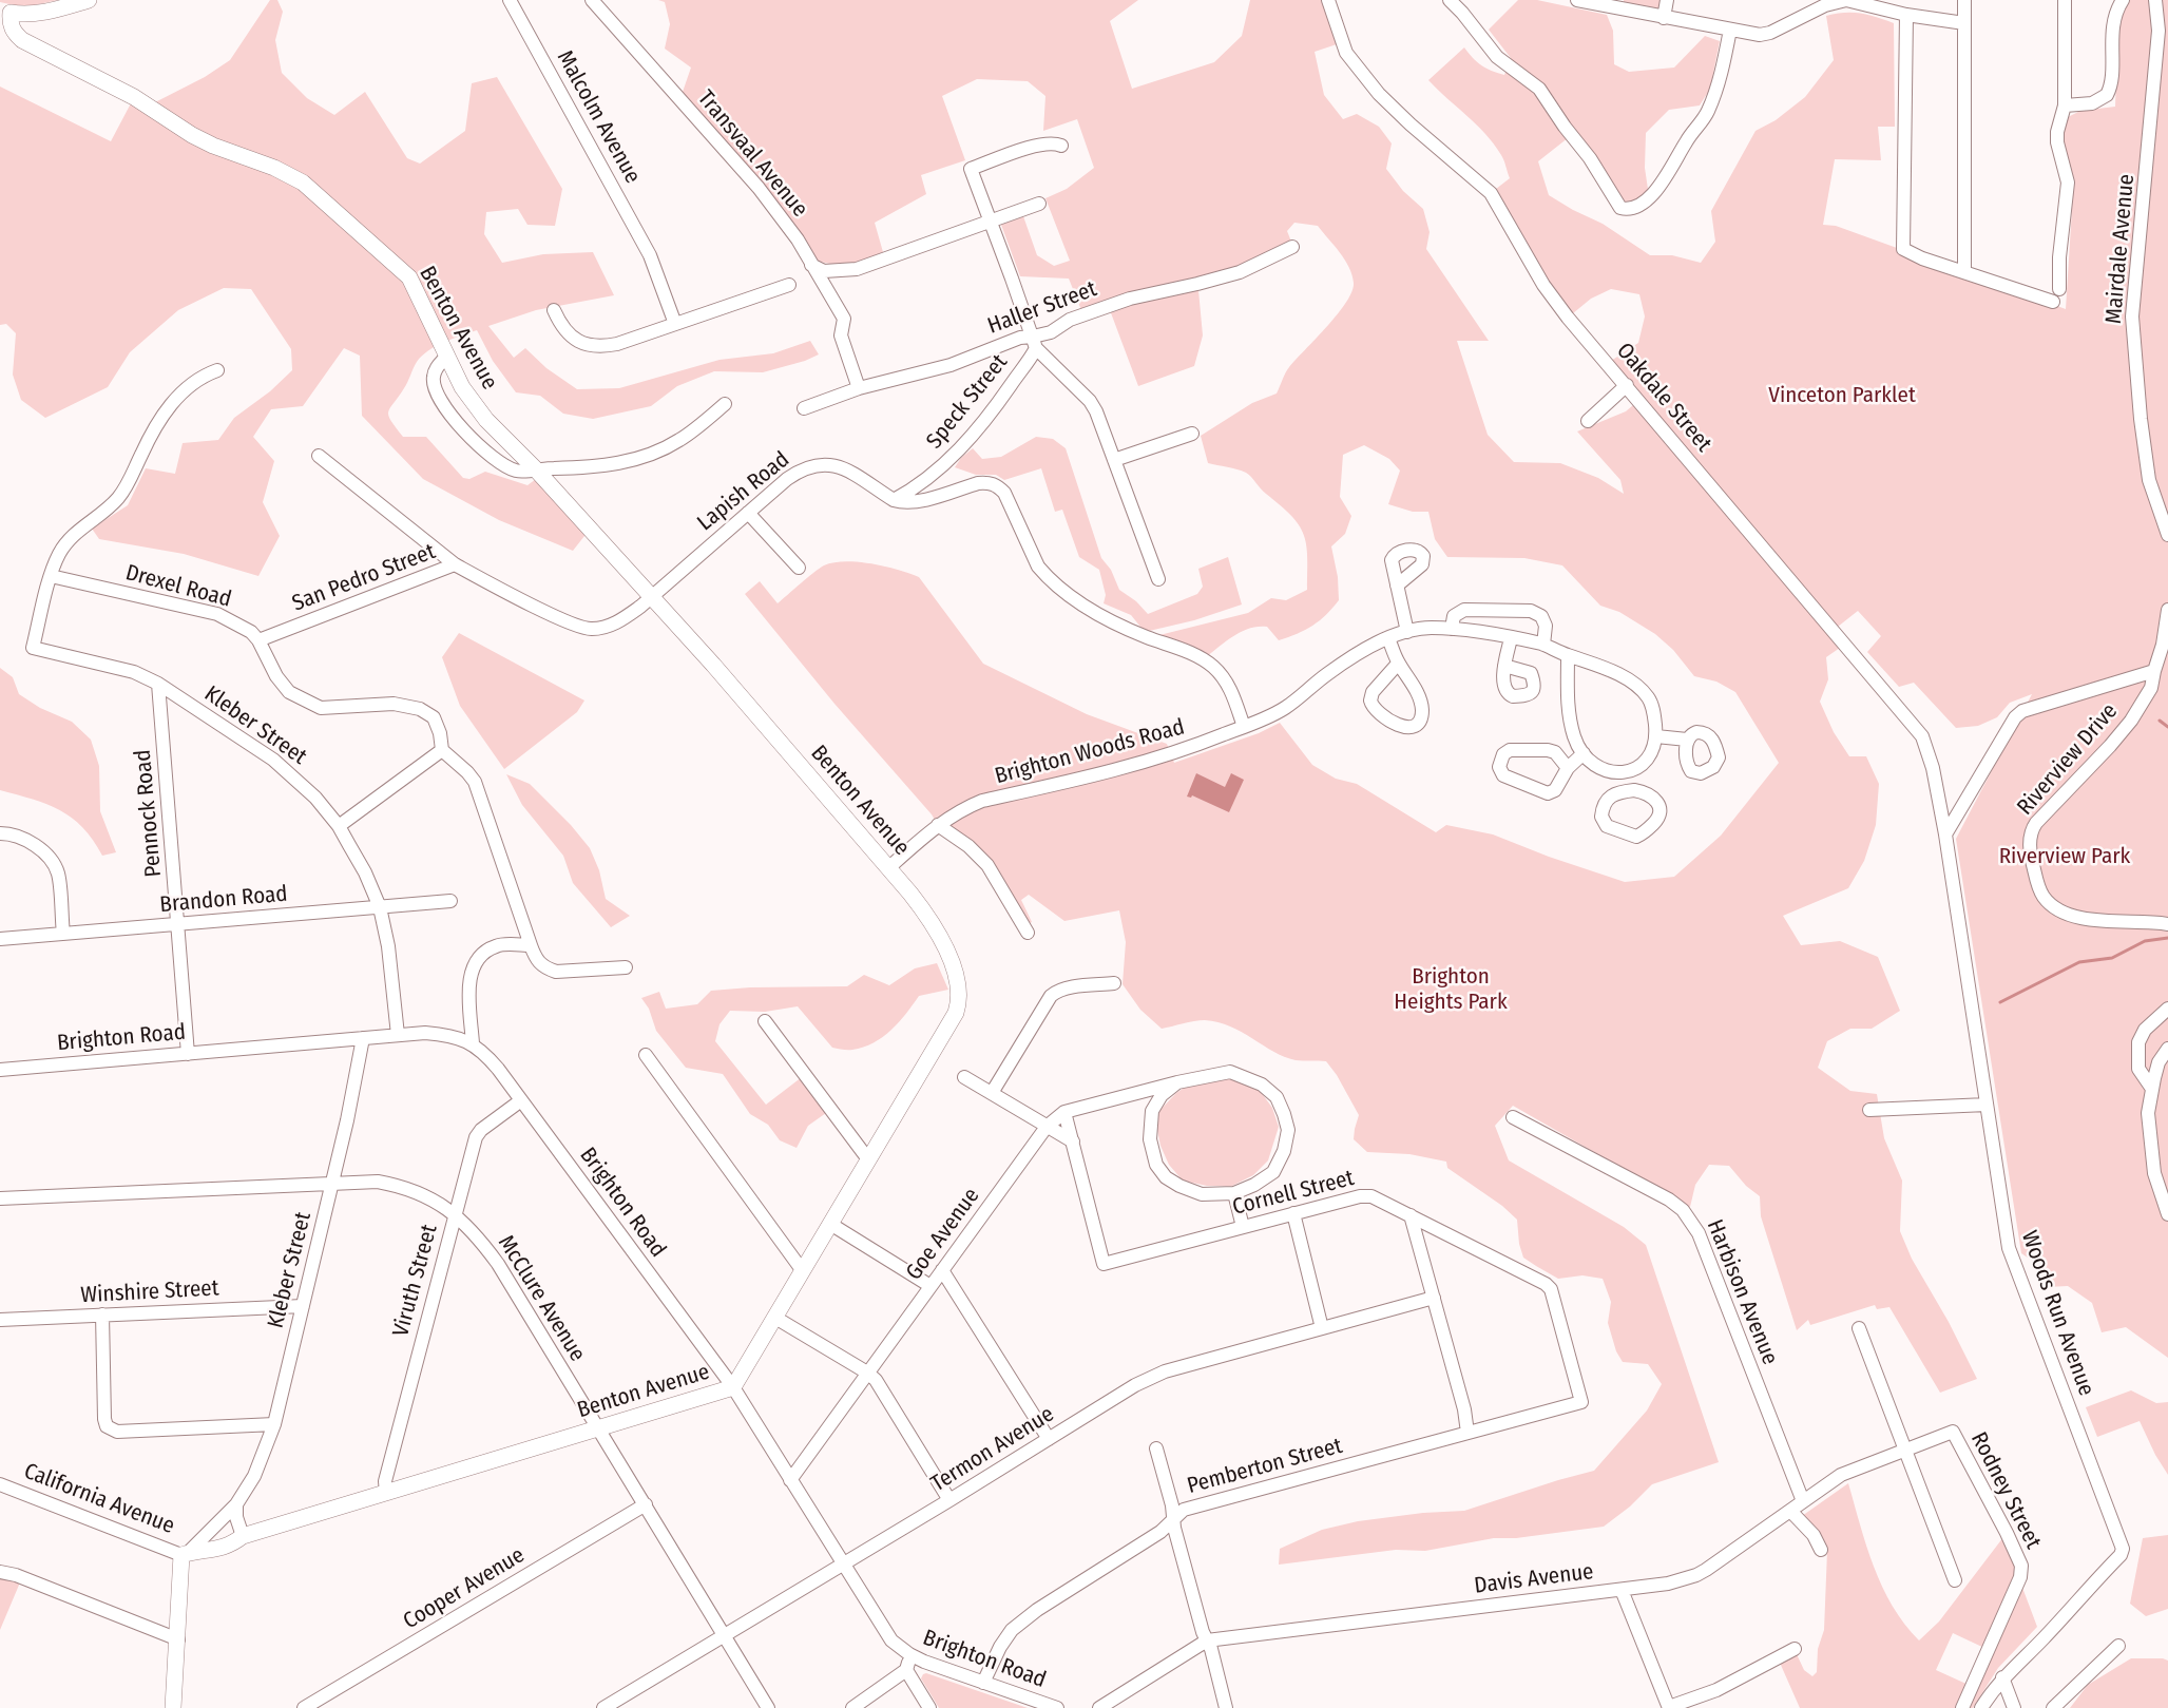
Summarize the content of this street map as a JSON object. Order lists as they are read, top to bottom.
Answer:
{
  "streets": {
    "main road": ["Benton Avenue", "California Avenue"],
    "street": [
      "Malcolm Avenue",
      "Transvaal Avenue",
      "Mairdale Avenue",
      "Haller Street",
      "Oakdale Street",
      "Speck Street",
      "Lapish Road",
      "San Pedro Street",
      "Drexel Road",
      "Kleber Street",
      "Brighton Woods Road",
      "Riverview Drive",
      "Pennock Road",
      "Brandon Road",
      "Brighton Road",
      "Cornell Street",
      "Goe Avenue",
      "Viruth Street",
      "Winshire Street",
      "Harbison Avenue",
      "McClure Avenue",
      "Woods Run Avenue",
      "Termon Avenue",
      "Pemberton Street",
      "Rodney Street",
      "Davis Avenue",
      "Cooper Avenue"
    ]
  },
  "crossings": [
    ["Transvaal Avenue", "Haller Street"],
    ["Haller Street", "Speck Street"],
    ["Benton Avenue", "Lapish Road"],
    ["Benton Avenue", "San Pedro Street"],
    ["Benton Avenue", "Kleber Street"],
    ["Benton Avenue", "Brighton Woods Road"],
    ["Benton Avenue", "Brighton Road"],
    ["Benton Avenue", "Viruth Street"],
    ["Benton Avenue", "McClure Avenue"],
    ["Benton Avenue", "California Avenue"],
    ["Oakdale Street", "Woods Run Avenue"],
    ["Speck Street", "Lapish Road"],
    ["Lapish Road", "San Pedro Street"],
    ["San Pedro Street", "Drexel Road"],
    ["Drexel Road", "Kleber Street"],
    ["Kleber Street", "Pennock Road"],
    ["Kleber Street", "Brandon Road"],
    ["Kleber Street", "Brighton Road"],
    ["Kleber Street", "Winshire Street"],
    ["Kleber Street", "McClure Avenue"],
    ["Kleber Street", "California Avenue"],
    ["Pennock Road", "Brandon Road"],
    ["Pennock Road", "Brighton Road"],
    ["Brighton Road", "Goe Avenue"],
    ["Brighton Road", "Viruth Street"],
    ["Brighton Road", "Termon Avenue"],
    ["Brighton Road", "Pemberton Street"],
    ["Cornell Street", "Pemberton Street"],
    ["Viruth Street", "McClure Avenue"],
    ["Harbison Avenue", "Davis Avenue"],
    ["McClure Avenue", "Termon Avenue"],
    ["McClure Avenue", "Cooper Avenue"],
    ["Rodney Street", "Davis Avenue"]
  ],
  "parks": ["Vinceton Parklet", "Riverview Park", "Brighton Heights Park"]
}
